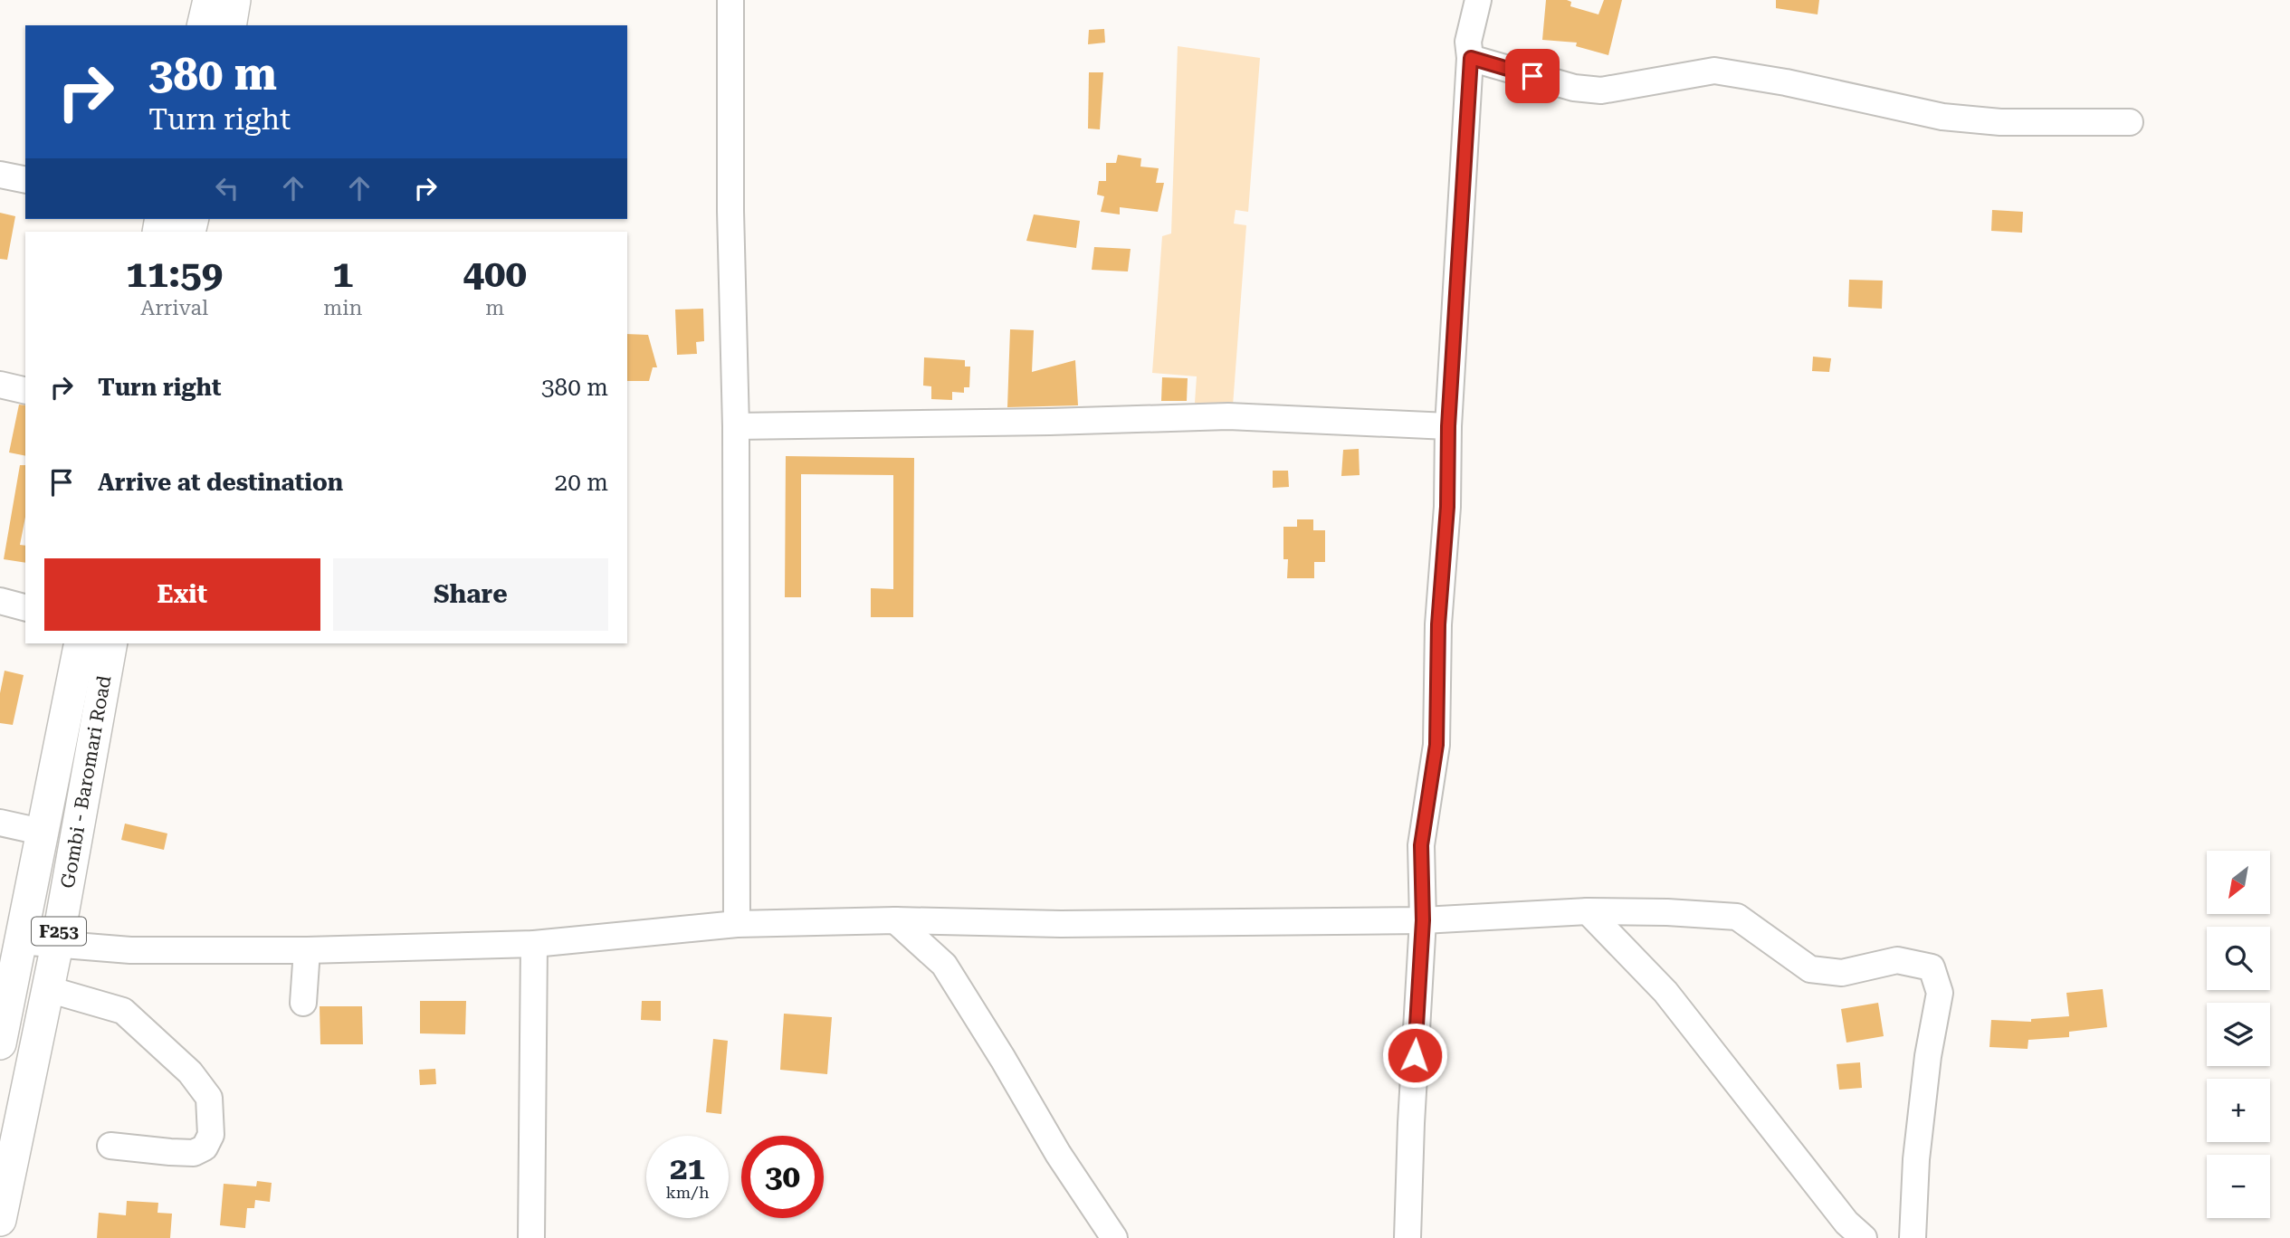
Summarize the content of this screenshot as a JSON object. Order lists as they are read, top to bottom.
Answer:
{
  "streets": {
    "main road": ["Gombi - Baromari Road", "F253"]
  },
  "north": "bottom left",
  "page": {
    "turn": ["380 m", "Turn right"],
    "eta": [
      "11:59",
      "Arrival",
      "1",
      "min",
      "400",
      "m"
    ],
    "list": [
      {
        "name": "Turn right",
        "value": "380 m"
      },
      {
        "name": "Arrive at destination",
        "value": "20 m"
      }
    ],
    "buttons": ["Exit", "Share"],
    "map_buttons": ["+", "−"],
    "speed": "21 km/h",
    "limit": "30"
  }
}
